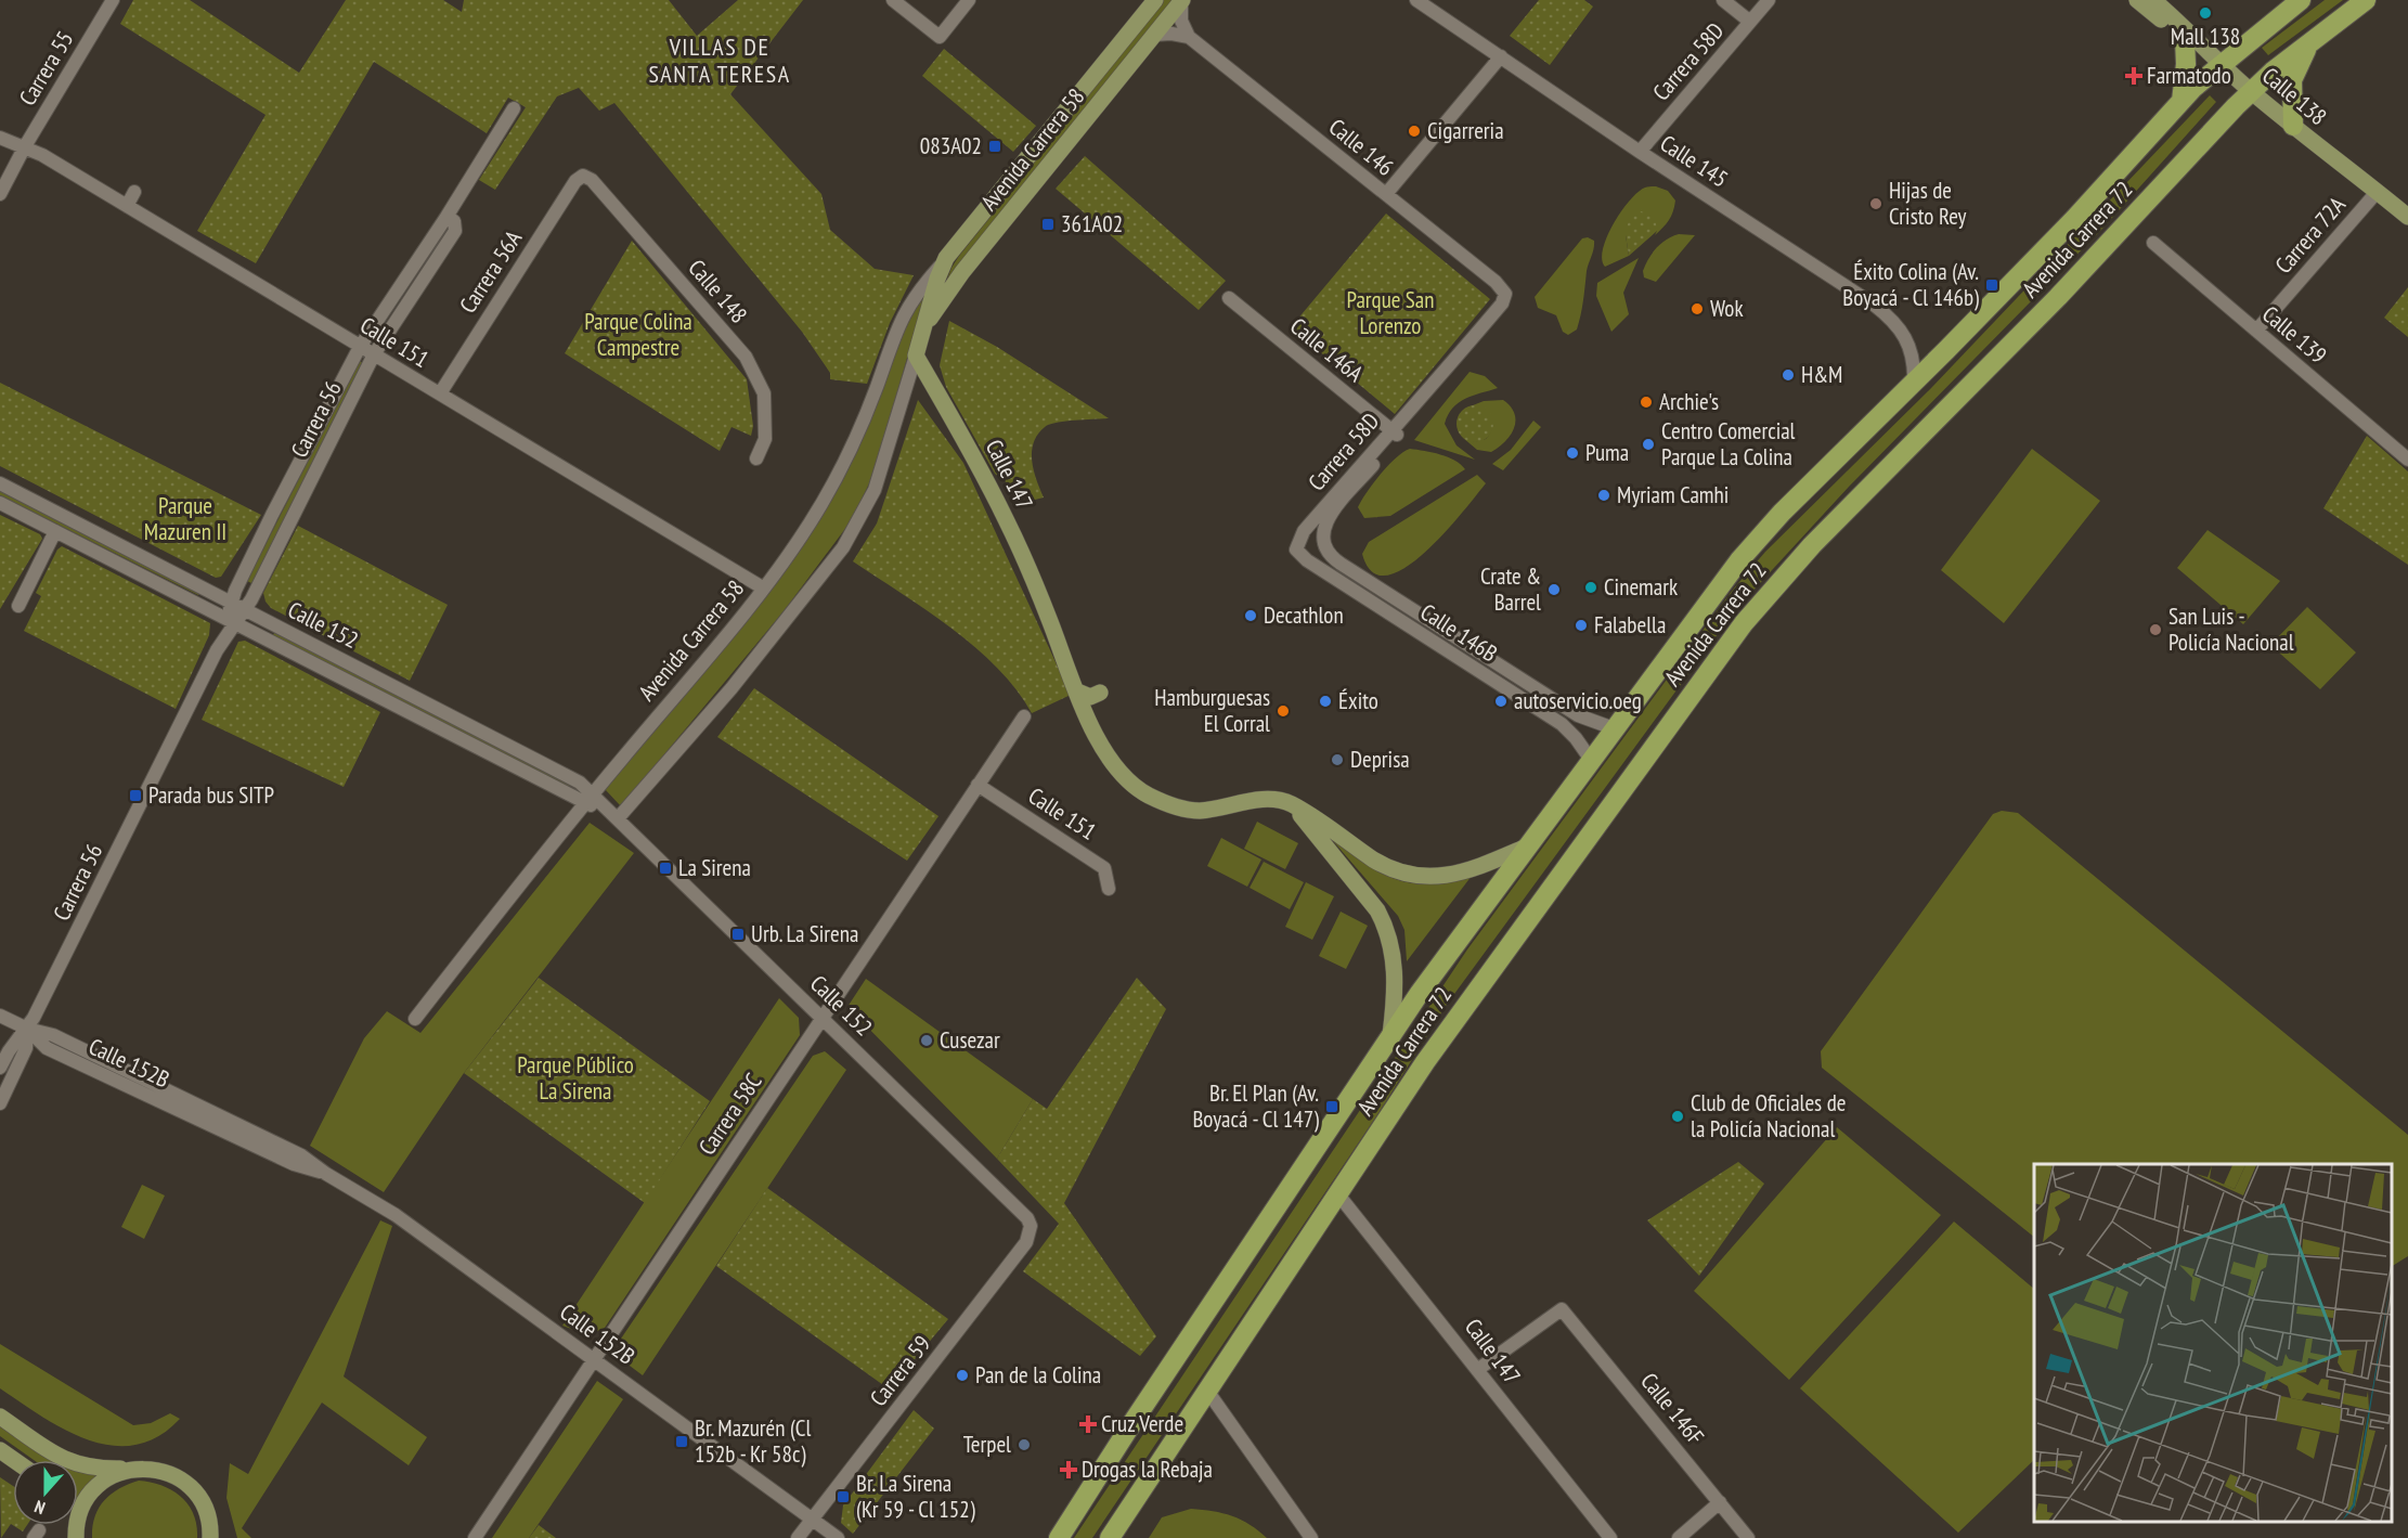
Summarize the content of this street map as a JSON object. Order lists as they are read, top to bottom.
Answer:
{
  "streets": {
    "highway": ["Avenida Carrera 72"],
    "main road": ["Calle 138", "Avenida Carrera 58", "Calle 147"],
    "street": [
      "Carrera 58D",
      "Carrera 55",
      "Calle 146",
      "Calle 145",
      "Carrera 72A",
      "Carrera 56A",
      "Calle 148",
      "Calle 139",
      "Calle 151",
      "Calle 146A",
      "Carrera 56",
      "Calle 152",
      "Calle 146B",
      "Calle 152B",
      "Carrera 58C",
      "Carrera 59",
      "Calle 146F"
    ]
  },
  "crossings": [
    ["Carrera 58D", "Calle 146"],
    ["Carrera 58D", "Calle 145"],
    ["Carrera 58D", "Calle 146A"],
    ["Carrera 58D", "Calle 146B"],
    ["Carrera 55", "Calle 151"],
    ["Calle 138", "Carrera 72A"],
    ["Calle 138", "Avenida Carrera 72"],
    ["Avenida Carrera 58", "Calle 151"],
    ["Avenida Carrera 58", "Calle 147"],
    ["Avenida Carrera 58", "Calle 152"],
    ["Calle 145", "Avenida Carrera 72"],
    ["Carrera 72A", "Calle 139"],
    ["Avenida Carrera 72", "Calle 147"],
    ["Avenida Carrera 72", "Calle 146B"],
    ["Carrera 56A", "Calle 148"],
    ["Carrera 56A", "Calle 151"],
    ["Calle 151", "Carrera 56"],
    ["Calle 151", "Carrera 58C"],
    ["Carrera 56", "Calle 152"],
    ["Carrera 56", "Calle 152B"],
    ["Calle 147", "Calle 146F"],
    ["Calle 152", "Carrera 58C"],
    ["Calle 152", "Carrera 59"],
    ["Calle 152B", "Carrera 58C"],
    ["Calle 152B", "Carrera 59"]
  ],
  "districts": ["VILLAS DE SANTA TERESA"],
  "parks": [
    "Parque San Lorenzo",
    "Parque Colina Campestre",
    "Parque Mazuren II",
    "Parque Público La Sirena"
  ],
  "places": {
    "other": [
      "Mall 138",
      "Cigarreria",
      "Hijas de Cristo Rey",
      "Wok",
      "H&M",
      "Archie's",
      "Centro Comercial Parque La Colina",
      "Puma",
      "Myriam Camhi",
      "Cinemark",
      "Crate & Barrel",
      "Decathlon",
      "Falabella",
      "San Luis - Policía Nacional",
      "Éxito",
      "autoservicio.oeg",
      "Hamburguesas El Corral",
      "Deprisa",
      "Cusezar",
      "Club de Oficiales de la Policía Nacional",
      "Pan de la Colina",
      "Terpel"
    ],
    "health": ["Farmatodo", "Cruz Verde", "Drogas la Rebaja"],
    "transit": [
      "083A02",
      "361A02",
      "Éxito Colina (Av. Boyacá - Cl 146b)",
      "Parada bus SITP",
      "La Sirena",
      "Urb. La Sirena",
      "Br. El Plan (Av. Boyacá - Cl 147)",
      "Br. Mazurén (Cl 152b - Kr 58c)",
      "Br. La Sirena (Kr 59 - Cl 152)"
    ]
  },
  "north": "bottom"
}
